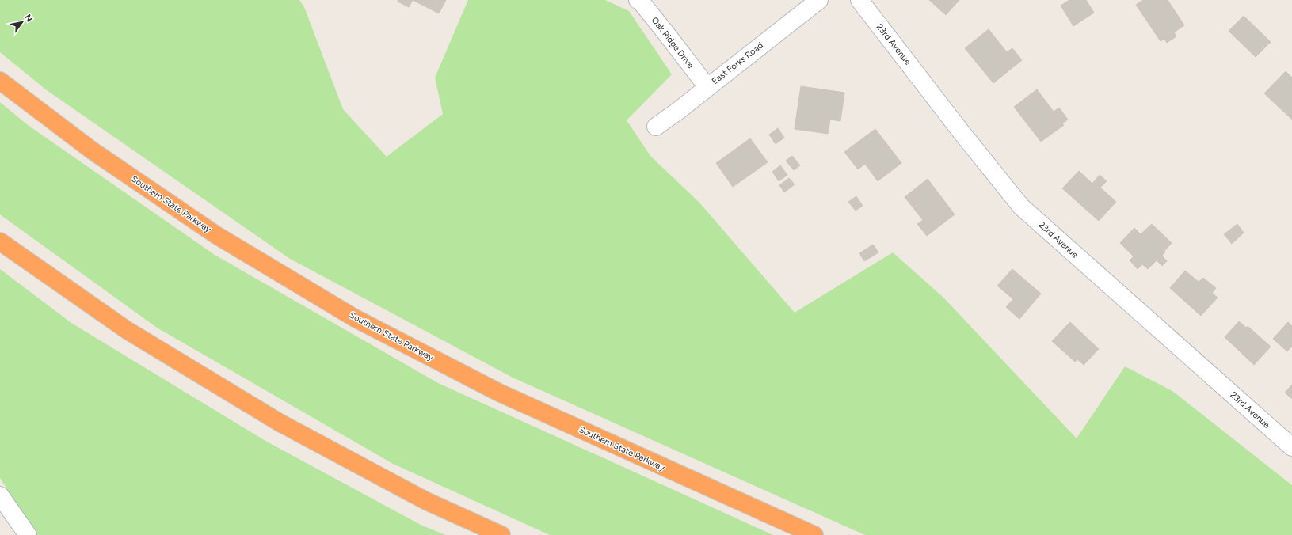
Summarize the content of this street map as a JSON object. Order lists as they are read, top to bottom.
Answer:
{
  "streets": {
    "highway": ["Southern State Parkway"],
    "street": ["Oak Ridge Drive", "23rd Avenue", "East Forks Road"]
  },
  "crossings": [
    ["Oak Ridge Drive", "East Forks Road"]
  ],
  "north": "top right"
}
